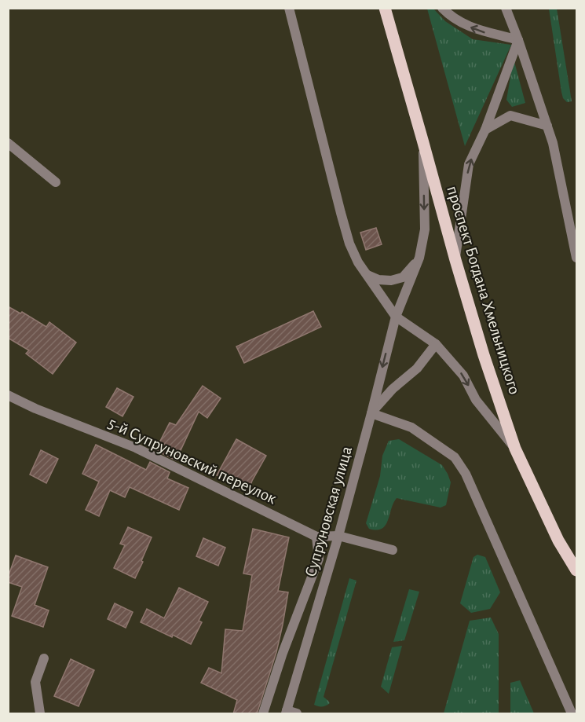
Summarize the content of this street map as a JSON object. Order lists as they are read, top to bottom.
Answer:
{
  "streets": {
    "main road": ["проспект Богдана Хмельницкого"],
    "street": ["5-й Супруновский переулок", "Супруновская улица"]
  },
  "crossings": [
    ["проспект Богдана Хмельницкого", "Супруновская улица"],
    ["5-й Супруновский переулок", "Супруновская улица"]
  ]
}
